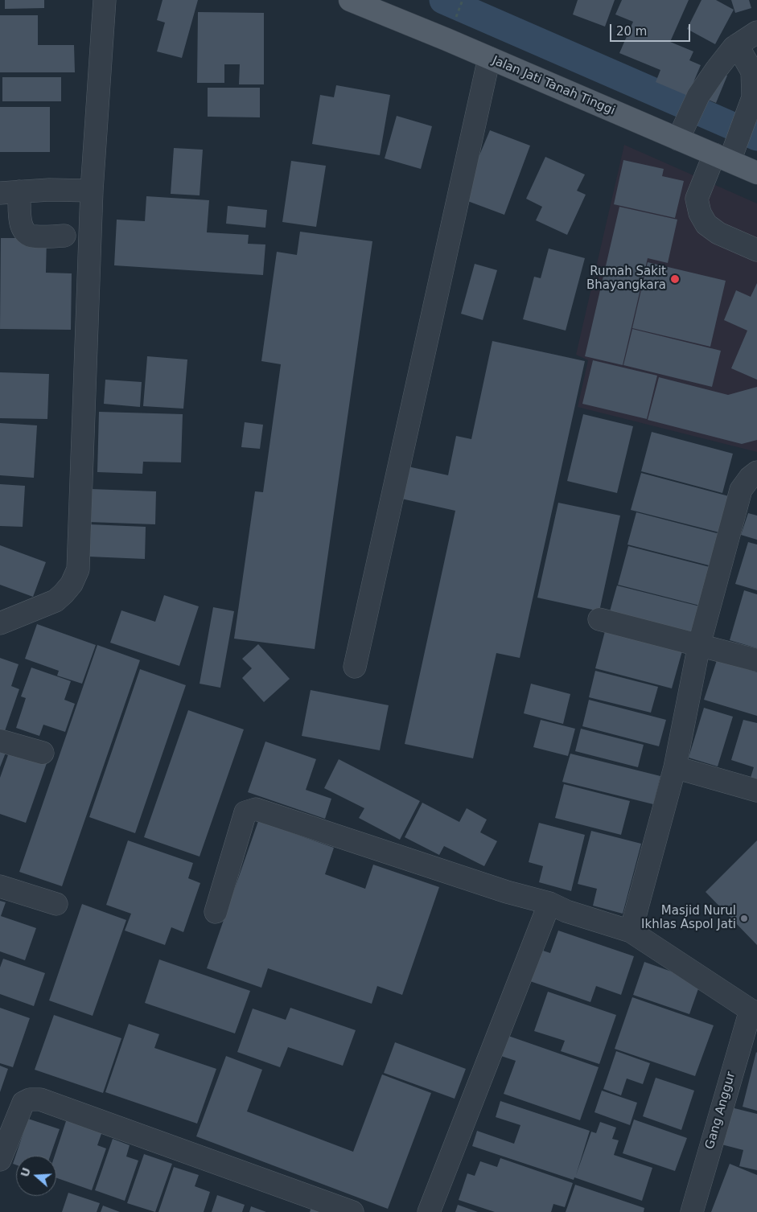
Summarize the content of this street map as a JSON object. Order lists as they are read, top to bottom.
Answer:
{
  "streets": {
    "main road": ["Jalan Jati Tanah Tinggi"],
    "street": ["Gang Anggur"]
  },
  "places": ["Rumah Sakit Bhayangkara", "Masjid Nurul Ikhlas Aspol Jati"],
  "scale_bar": "20 m",
  "north": "left"
}
